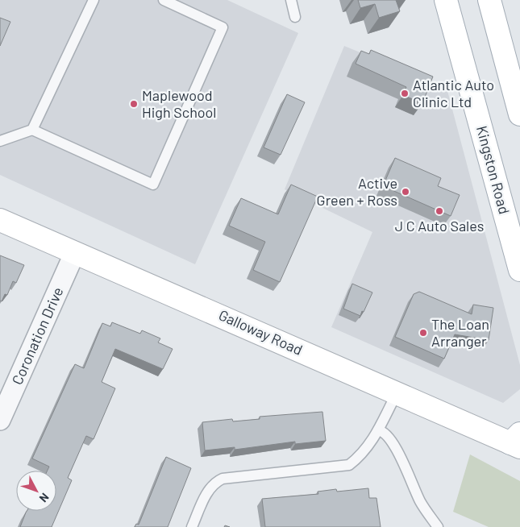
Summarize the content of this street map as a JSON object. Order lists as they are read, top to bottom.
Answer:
{
  "streets": {
    "street": ["Kingston Road", "Galloway Road", "Coronation Drive"]
  },
  "crossings": [
    ["Galloway Road", "Coronation Drive"]
  ],
  "places": [
    "Atlantic Auto Clinic Ltd",
    "Maplewood High School",
    "Active Green + Ross",
    "J C Auto Sales",
    "The Loan Arranger"
  ],
  "north": "bottom right"
}
